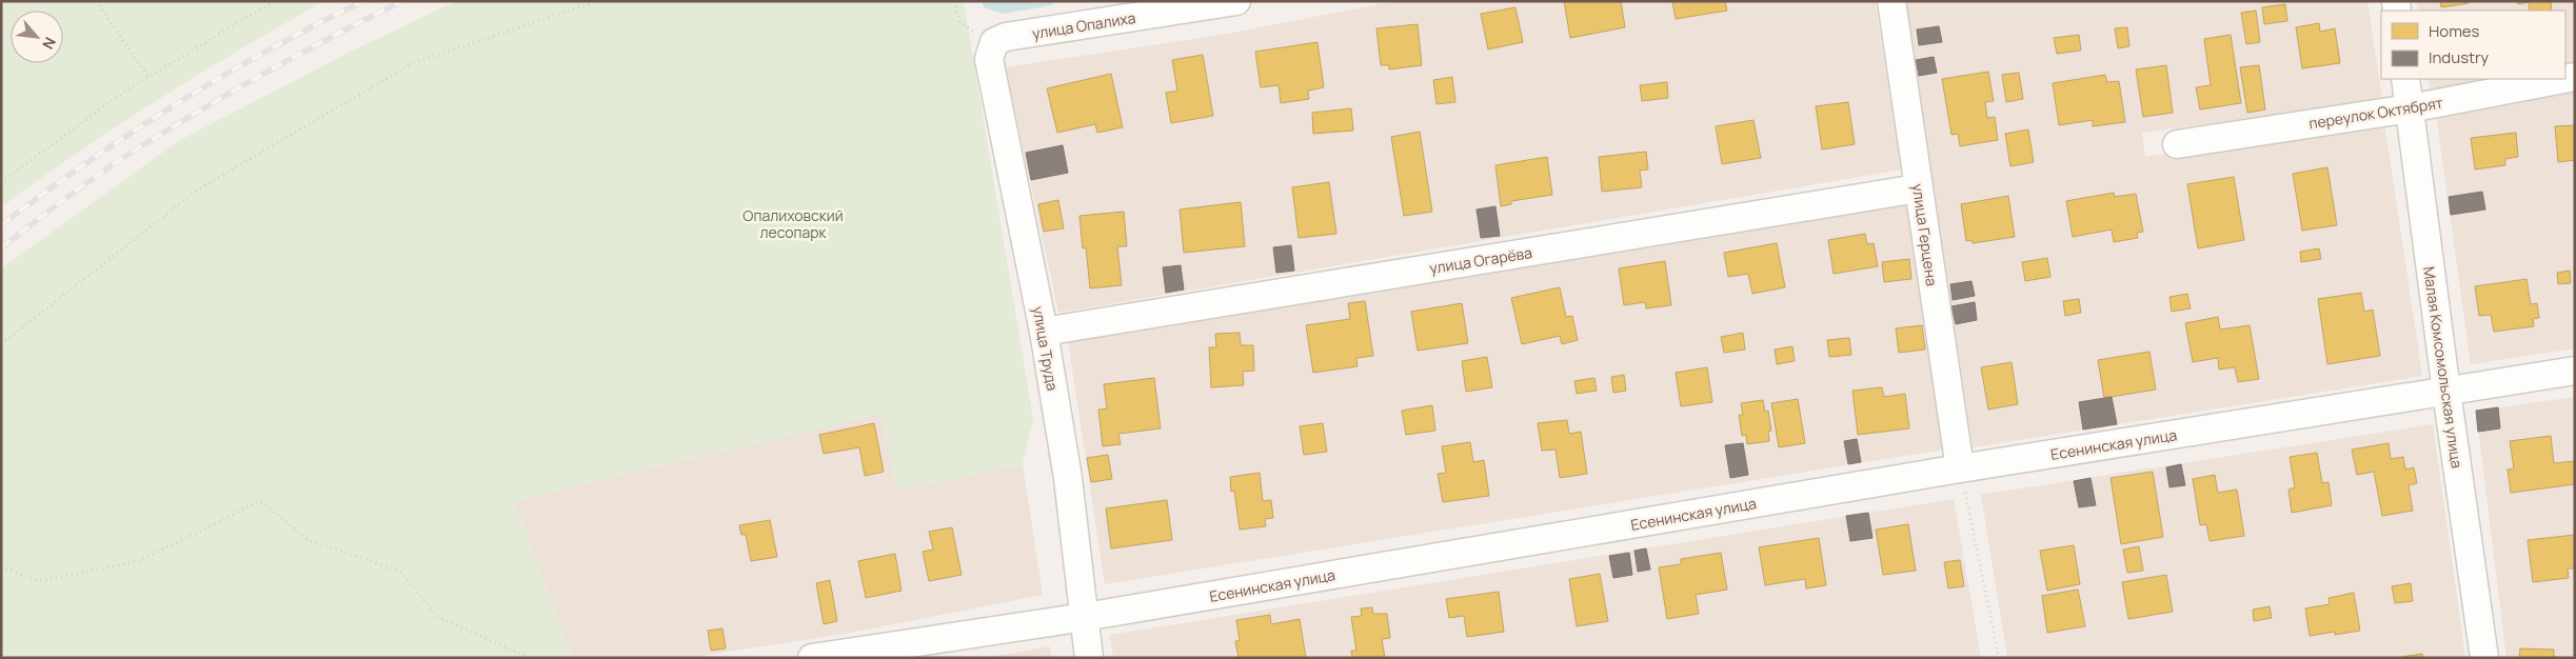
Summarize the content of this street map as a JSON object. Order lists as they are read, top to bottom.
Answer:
{
  "streets": {
    "street": [
      "улица Опалиха",
      "переулок Октябрят",
      "улица Герцена",
      "улица Огарёва",
      "улица Труда",
      "Малая Комсомольская улица",
      "Есенинская улица"
    ]
  },
  "crossings": [
    ["улица Опалиха", "улица Труда"],
    ["переулок Октябрят", "Малая Комсомольская улица"],
    ["улица Герцена", "улица Огарёва"],
    ["улица Герцена", "Есенинская улица"],
    ["улица Огарёва", "улица Труда"],
    ["улица Труда", "Есенинская улица"],
    ["Малая Комсомольская улица", "Есенинская улица"]
  ],
  "parks": ["Опалиховский лесопарк"],
  "legend": ["Homes", "Industry"],
  "north": "bottom right"
}
